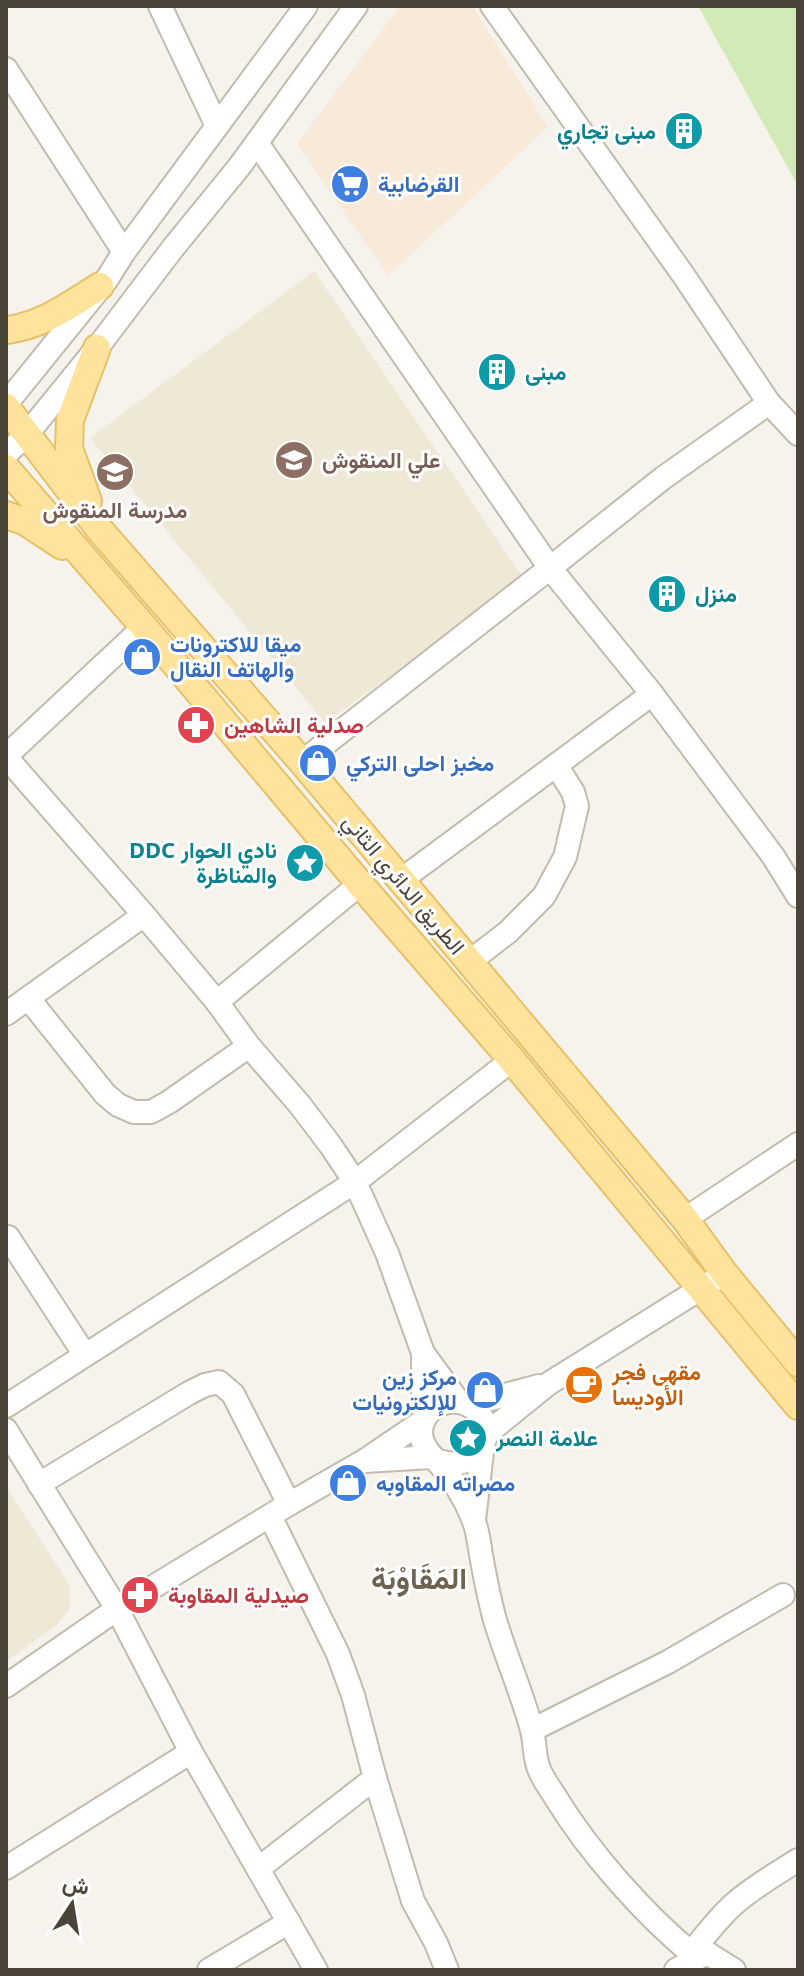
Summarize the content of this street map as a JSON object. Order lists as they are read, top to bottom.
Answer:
{
  "streets": {
    "main road": ["الطريق الدائري الثاني"]
  },
  "districts": ["المَقَاوْبَة"],
  "places": {
    "building": ["مبنى تجاري", "مبنى", "منزل"],
    "supermarket": ["القرضابية"],
    "school or university": ["علي المنقوش", "مدرسة المنقوش"],
    "shop": [
      "ميقا للاكترونات والهاتف النقال",
      "مخبز احلى التركي",
      "مركز زين للإلكترونيات",
      "مصراته المقاوبه"
    ],
    "pharmacy": ["صدلية الشاهين", "صيدلية المقاوبة"],
    "place": ["DDC نادي الحوار والمناظرة", "علامة النصر"],
    "cafe": ["مقهى فجر الأوديسا"]
  },
  "north": "top"
}
